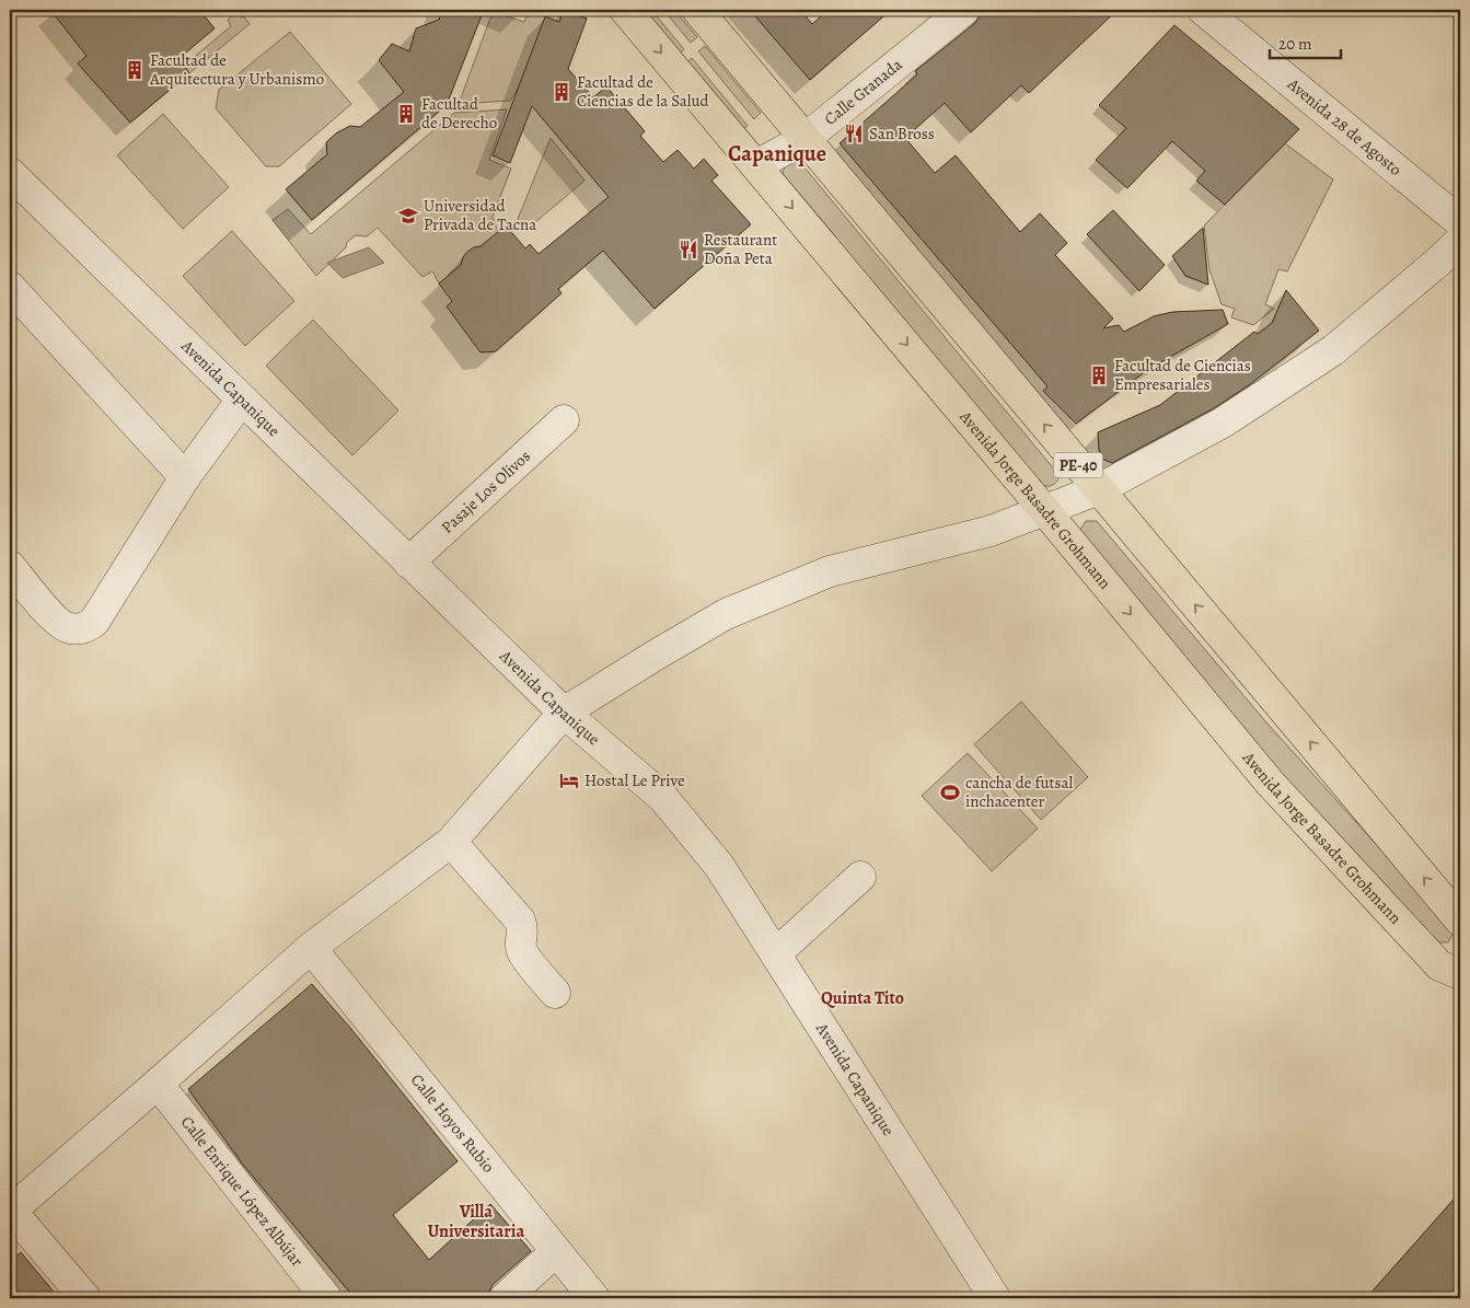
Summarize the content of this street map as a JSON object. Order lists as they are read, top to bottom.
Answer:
{
  "streets": {
    "highway": ["PE-40", "Avenida Jorge Basadre Grohmann"],
    "street": [
      "Calle Granada",
      "Avenida 28 de Agosto",
      "Avenida Capanique",
      "Pasaje Los Olivos",
      "Calle Hoyos Rubio",
      "Calle Enrique López Albújar"
    ]
  },
  "crossings": [
    ["Calle Granada", "PE-40"],
    ["Calle Granada", "Avenida Jorge Basadre Grohmann"],
    ["Avenida Capanique", "Pasaje Los Olivos"]
  ],
  "districts": ["Capanique", "Quinta Tito", "Villa Universitaria"],
  "places": {
    "building": [
      "Facultad de Arquitectura y Urbanismo",
      "Facultad de Ciencias de la Salud",
      "Facultad de Derecho",
      "Facultad de Ciencias Empresariales"
    ],
    "restaurant": ["San Bross", "Restaurant Doña Peta"],
    "school or university": ["Universidad Privada de Tacna"],
    "hotel": ["Hostal Le Prive"],
    "sports": ["cancha de futsal inchacenter"]
  },
  "scale_bar": "20 m"
}
